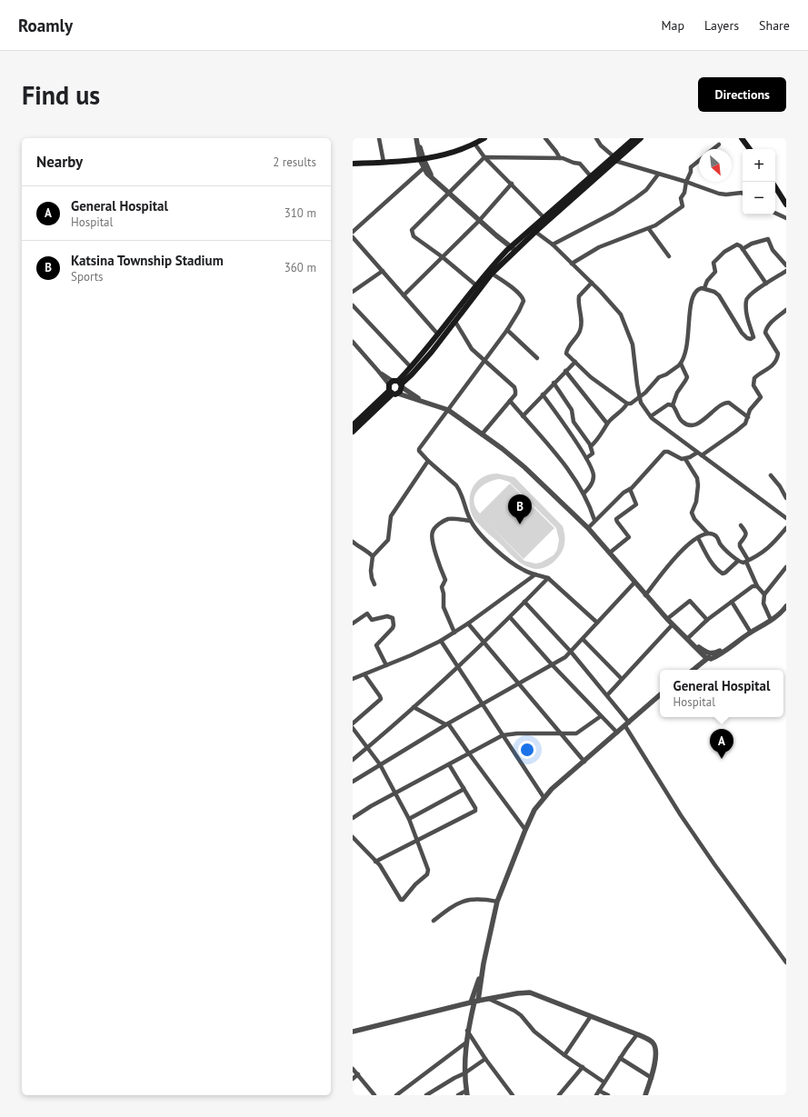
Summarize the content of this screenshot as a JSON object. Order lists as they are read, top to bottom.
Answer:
{
  "north": "bottom right",
  "page": {
    "header": "Roamly",
    "nav": ["Map", "Layers", "Share"],
    "buttons": "Directions",
    "title": "Find us",
    "heading": ["Nearby", "2 results"],
    "map_buttons": ["+", "−"],
    "list": [
      {
        "mark": "A",
        "name": "General Hospital",
        "note": "Hospital",
        "value": "310 m"
      },
      {
        "mark": "B",
        "name": "Katsina Township Stadium",
        "note": "Sports",
        "value": "360 m"
      }
    ],
    "pins": ["B", "A"],
    "popup": ["General Hospital", "Hospital"]
  }
}
